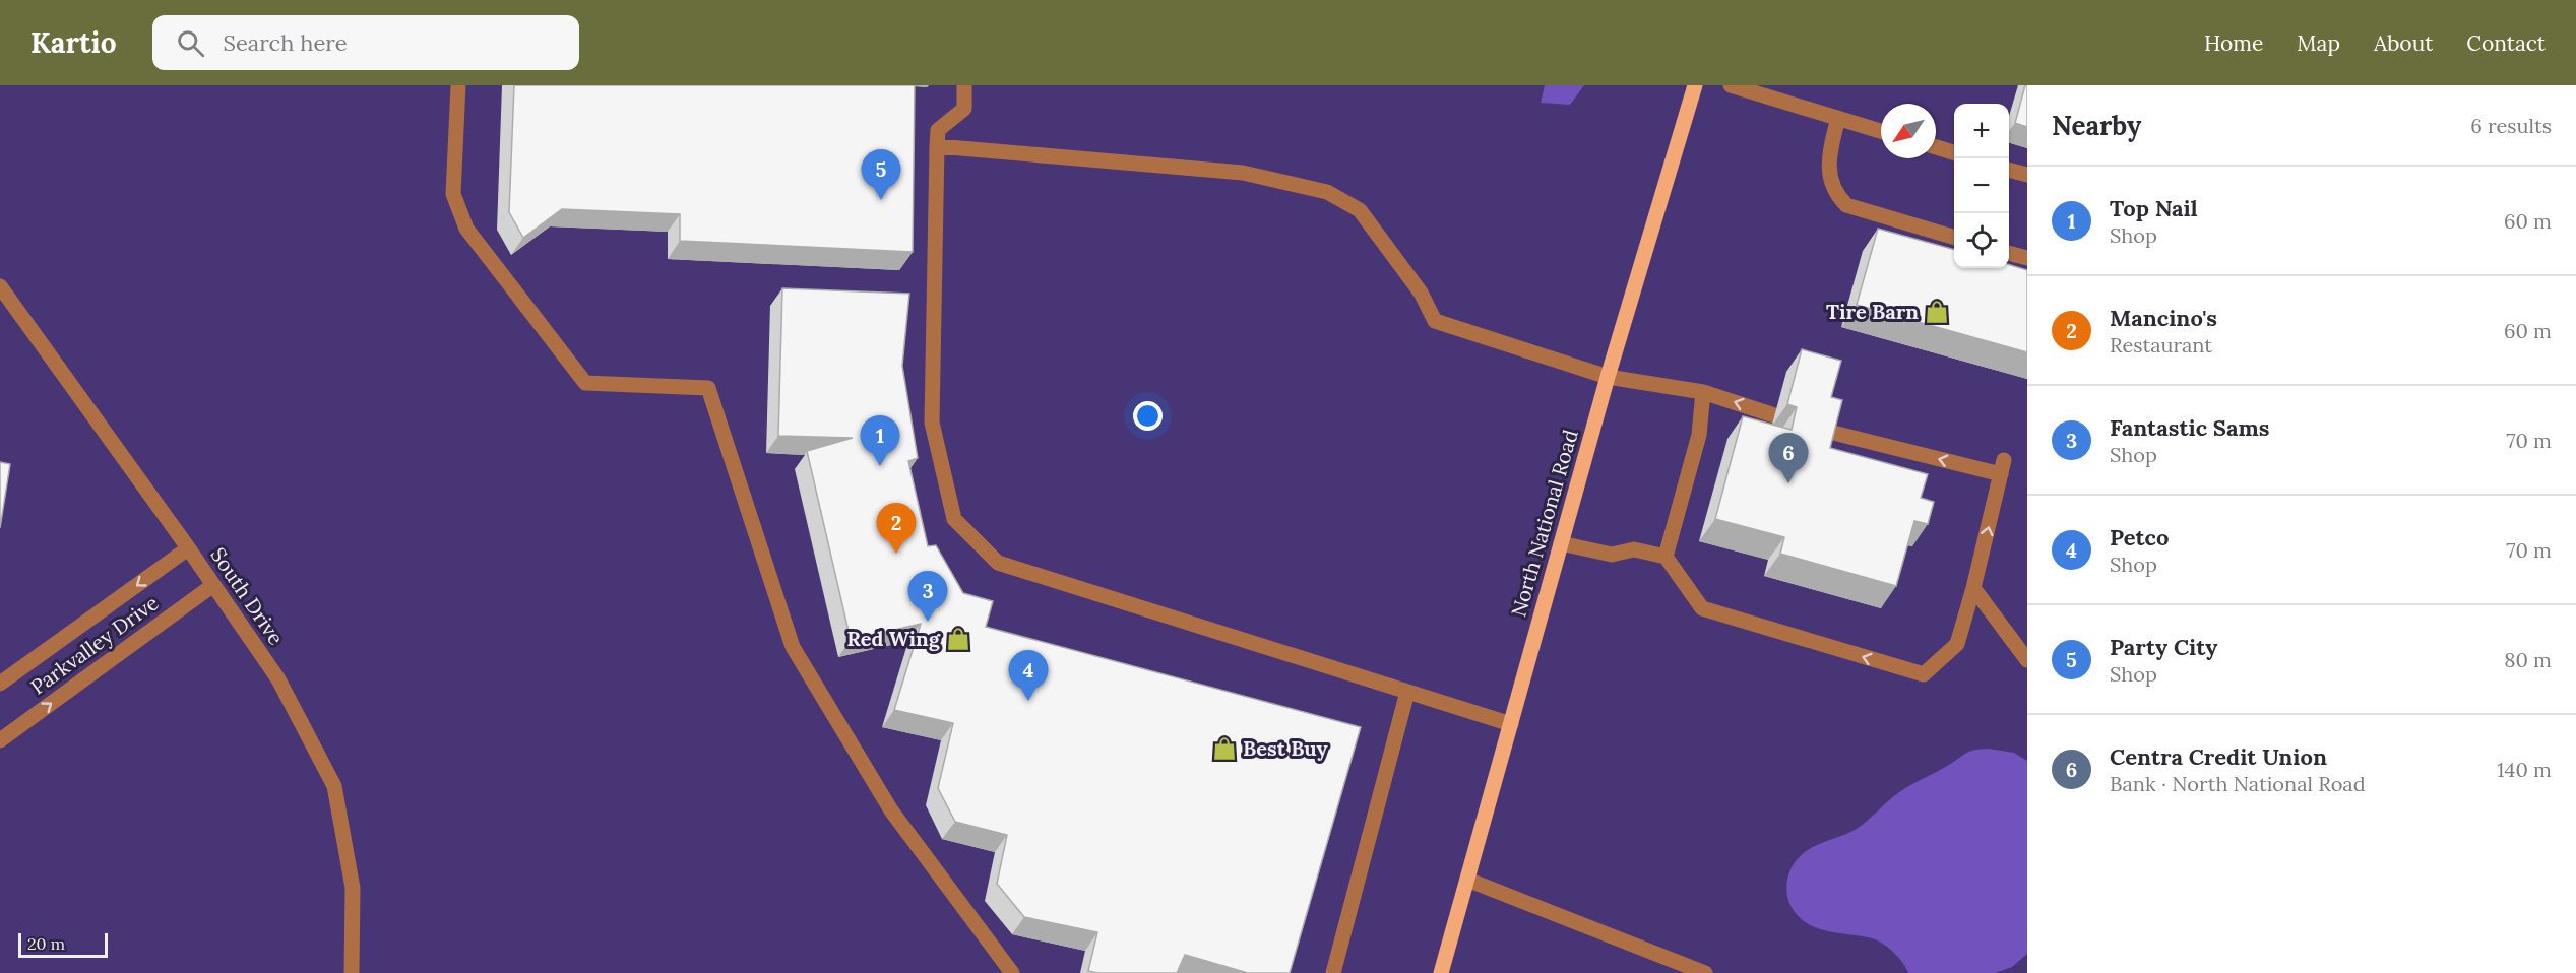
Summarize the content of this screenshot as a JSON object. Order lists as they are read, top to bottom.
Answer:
{
  "streets": {
    "main road": ["North National Road"],
    "street": ["South Drive", "Parkvalley Drive"]
  },
  "crossings": [
    ["South Drive", "Parkvalley Drive"]
  ],
  "places": {
    "shop": ["Tire Barn", "Red Wing", "Best Buy"]
  },
  "scale_bar": "20 m",
  "north": "bottom left",
  "page": {
    "header": "Kartio",
    "search": "Search here",
    "nav": [
      "Home",
      "Map",
      "About",
      "Contact"
    ],
    "heading": ["Nearby", "6 results"],
    "map_buttons": ["+", "−"],
    "pins": [
      "5",
      "1",
      "6",
      "2",
      "3",
      "4"
    ],
    "list": [
      {
        "mark": "1",
        "name": "Top Nail",
        "note": "Shop",
        "value": "60 m"
      },
      {
        "mark": "2",
        "name": "Mancino's",
        "note": "Restaurant",
        "value": "60 m"
      },
      {
        "mark": "3",
        "name": "Fantastic Sams",
        "note": "Shop",
        "value": "70 m"
      },
      {
        "mark": "4",
        "name": "Petco",
        "note": "Shop",
        "value": "70 m"
      },
      {
        "mark": "5",
        "name": "Party City",
        "note": "Shop",
        "value": "80 m"
      },
      {
        "mark": "6",
        "name": "Centra Credit Union",
        "note": "Bank · North National Road",
        "value": "140 m"
      }
    ],
    "scale": "20 m"
  }
}
